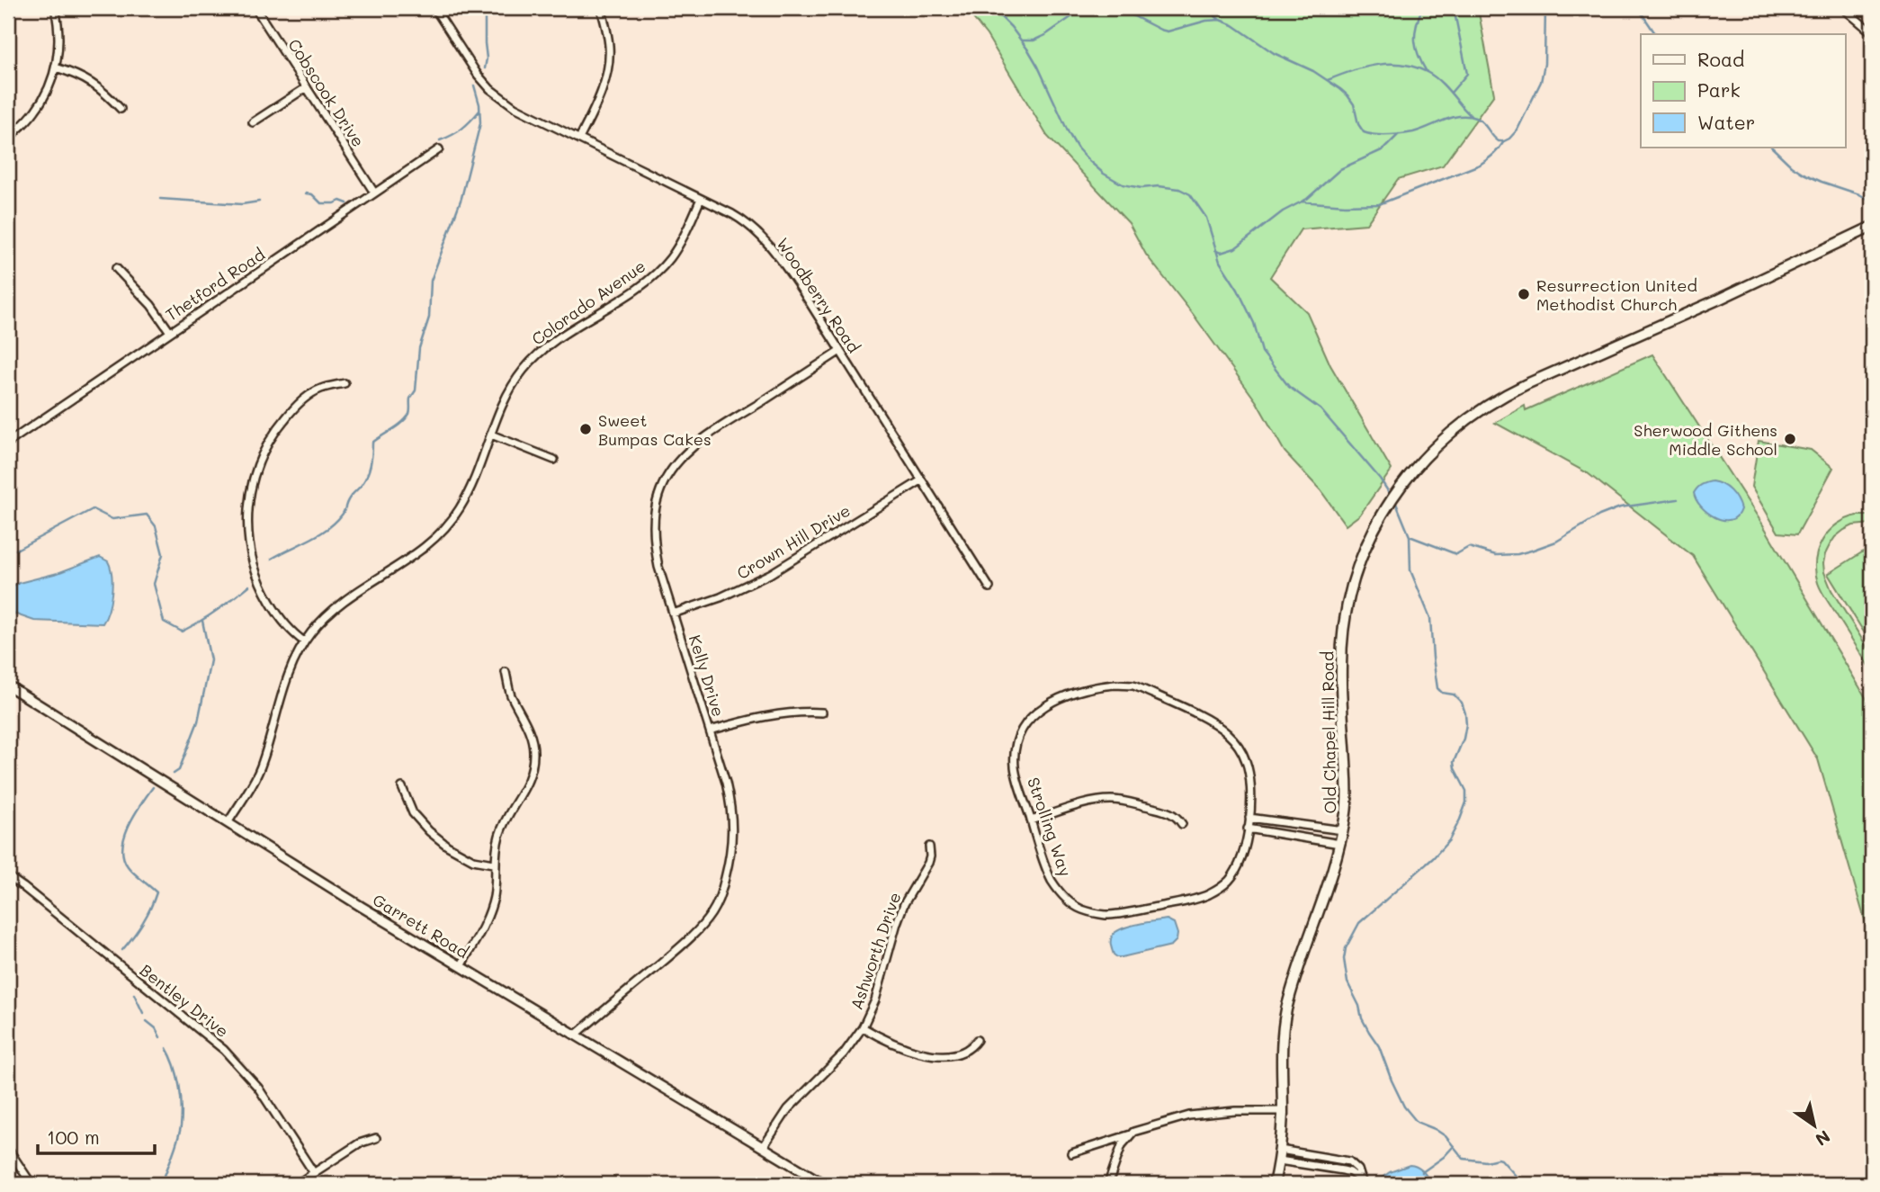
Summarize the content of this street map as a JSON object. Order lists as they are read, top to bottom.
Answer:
{
  "streets": {
    "main road": ["Old Chapel Hill Road"],
    "street": [
      "Cobscook Drive",
      "Thetford Road",
      "Woodberry Road",
      "Colorado Avenue",
      "Crown Hill Drive",
      "Kelly Drive",
      "Strolling Way",
      "Garrett Road",
      "Ashworth Drive",
      "Bentley Drive"
    ]
  },
  "crossings": [
    ["Cobscook Drive", "Thetford Road"],
    ["Woodberry Road", "Colorado Avenue"],
    ["Woodberry Road", "Crown Hill Drive"],
    ["Woodberry Road", "Kelly Drive"],
    ["Colorado Avenue", "Garrett Road"],
    ["Crown Hill Drive", "Kelly Drive"],
    ["Kelly Drive", "Garrett Road"],
    ["Garrett Road", "Ashworth Drive"]
  ],
  "places": ["Resurrection United Methodist Church", "Sweet Bumpas Cakes", "Sherwood Githens Middle School"],
  "legend": ["Road", "Park", "Water"],
  "scale_bar": "100 m",
  "north": "bottom right"
}
